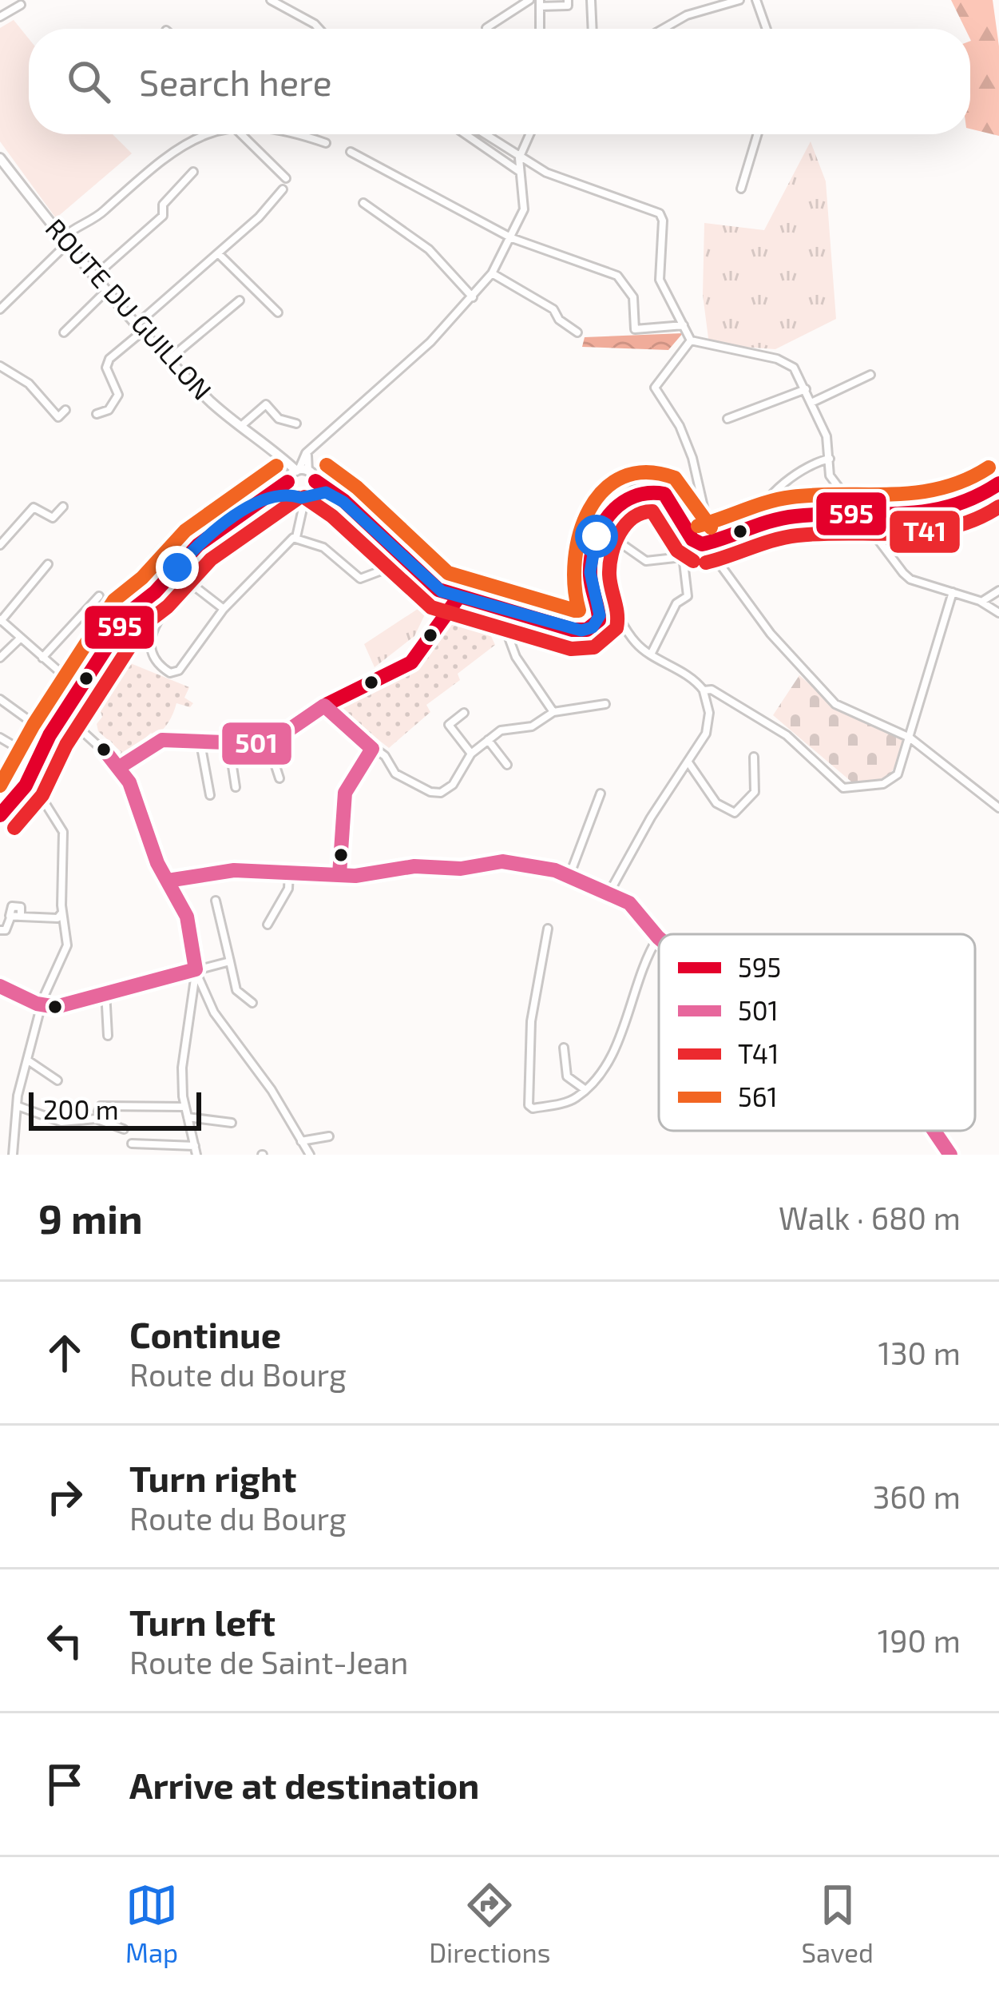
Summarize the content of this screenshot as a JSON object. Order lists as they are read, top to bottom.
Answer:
{
  "streets": {
    "main road": ["ROUTE DU GUILLON"]
  },
  "lines": [
    "transit line 561",
    "transit line 595",
    "transit line T41",
    "transit line 501"
  ],
  "legend": [
    "595",
    "501",
    "T41",
    "561"
  ],
  "scale_bar": "200 m",
  "page": {
    "search": "Search here",
    "scale": "200 m",
    "heading": ["9 min", "Walk · 680 m"],
    "list": [
      ["Continue", "Route du Bourg", "130 m"],
      ["Turn right", "Route du Bourg", "360 m"],
      ["Turn left", "Route de Saint-Jean", "190 m"],
      "Arrive at destination"
    ],
    "nav": ["Map", "Directions", "Saved"]
  }
}
